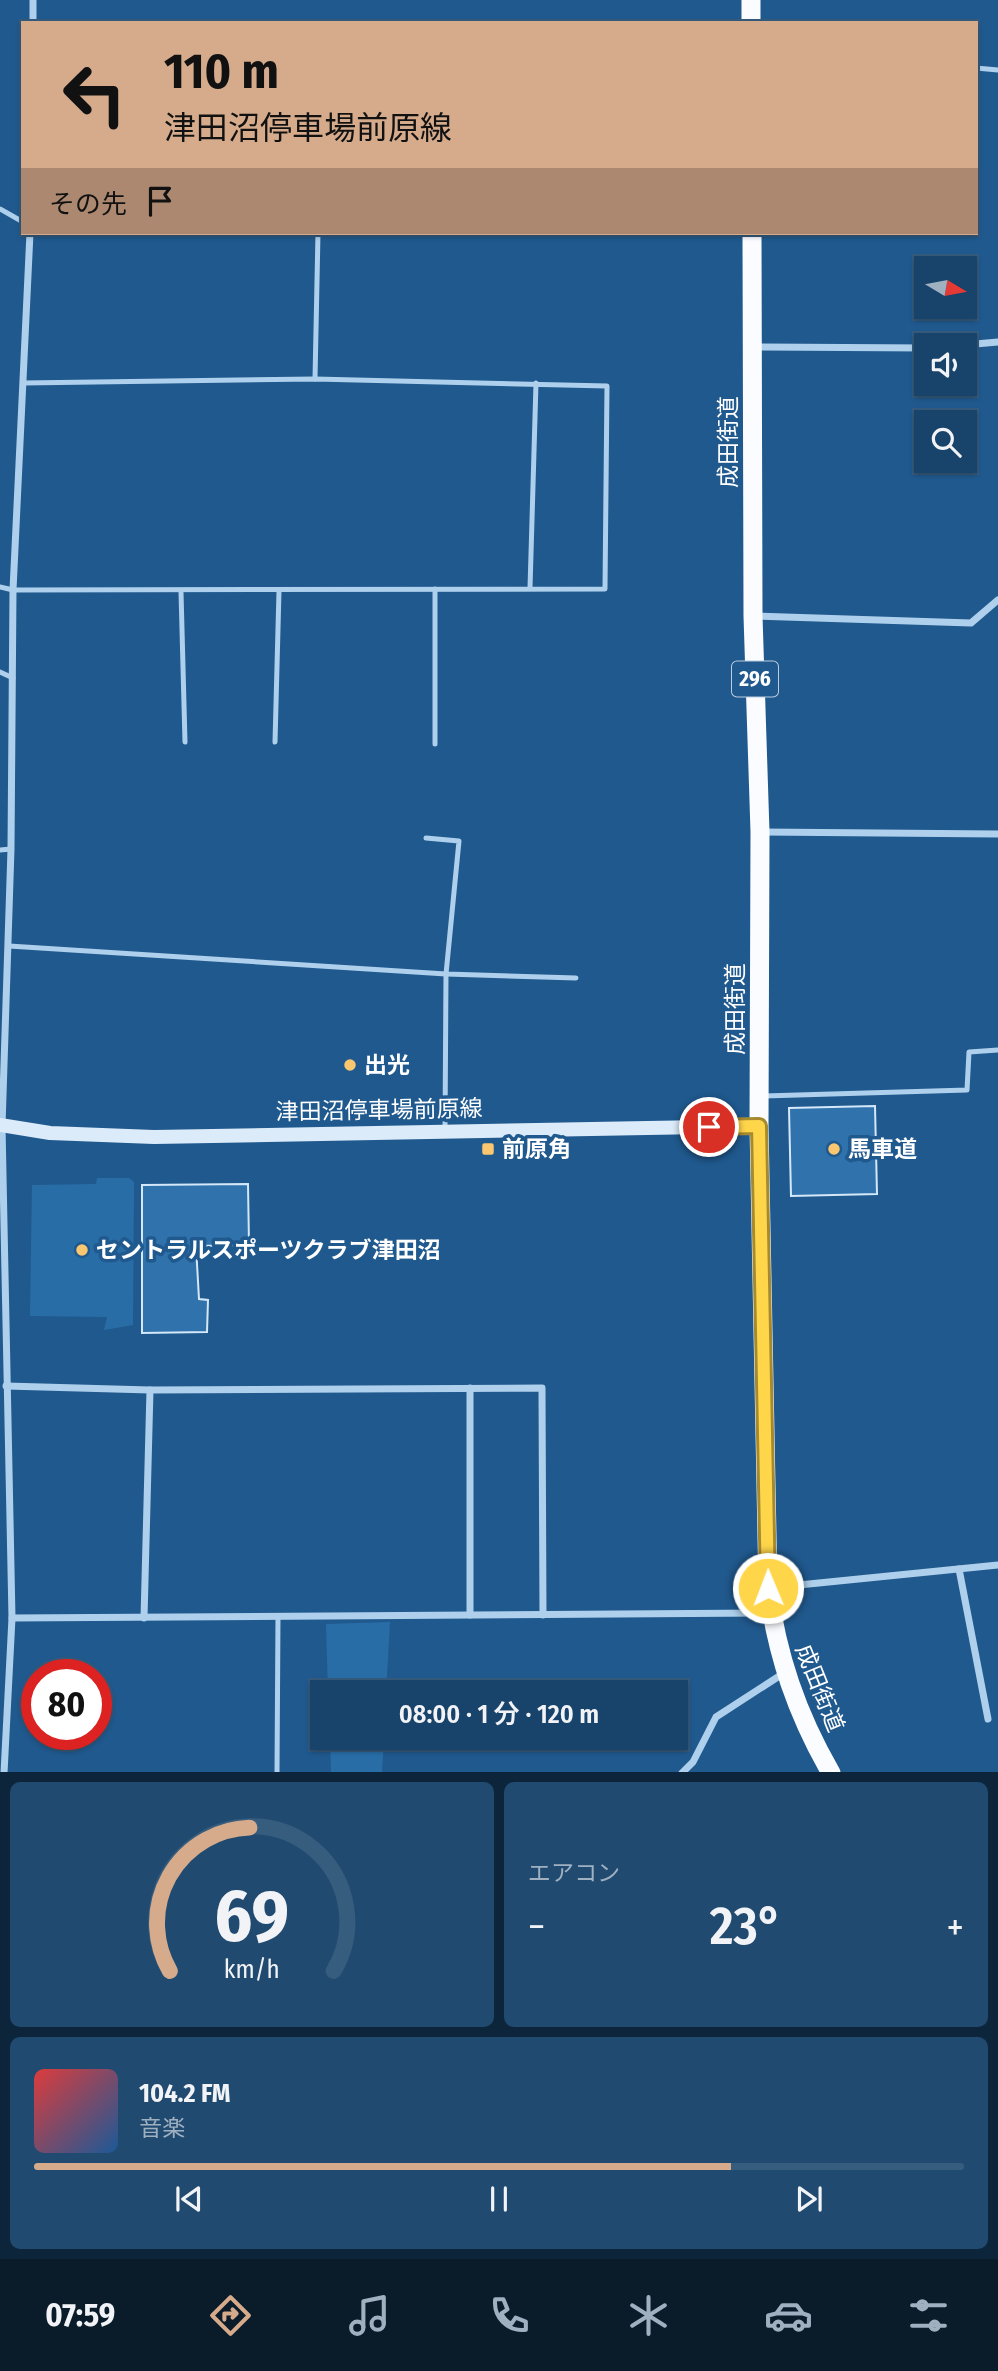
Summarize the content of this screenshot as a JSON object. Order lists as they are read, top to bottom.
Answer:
{
  "streets": {
    "highway": ["成田街道", "296"],
    "main road": ["津田沼停車場前原線"]
  },
  "crossings": [
    ["成田街道", "津田沼停車場前原線"]
  ],
  "places": {
    "other": ["出光", "馬車道", "セントラルスポーツクラブ津田沼"],
    "transit": ["前原角"]
  },
  "north": "right",
  "page": {
    "turn": ["110 m", "津田沼停車場前原線"],
    "then": "その先",
    "limit": "80",
    "trip": "08:00 · 1 分 · 120 m",
    "tile": "エアコン",
    "heat": ["−", "23°", "+"],
    "song": ["104.2 FM", "音楽"],
    "tabs": "07:59",
    "gauge": ["69", "km/h"]
  }
}
